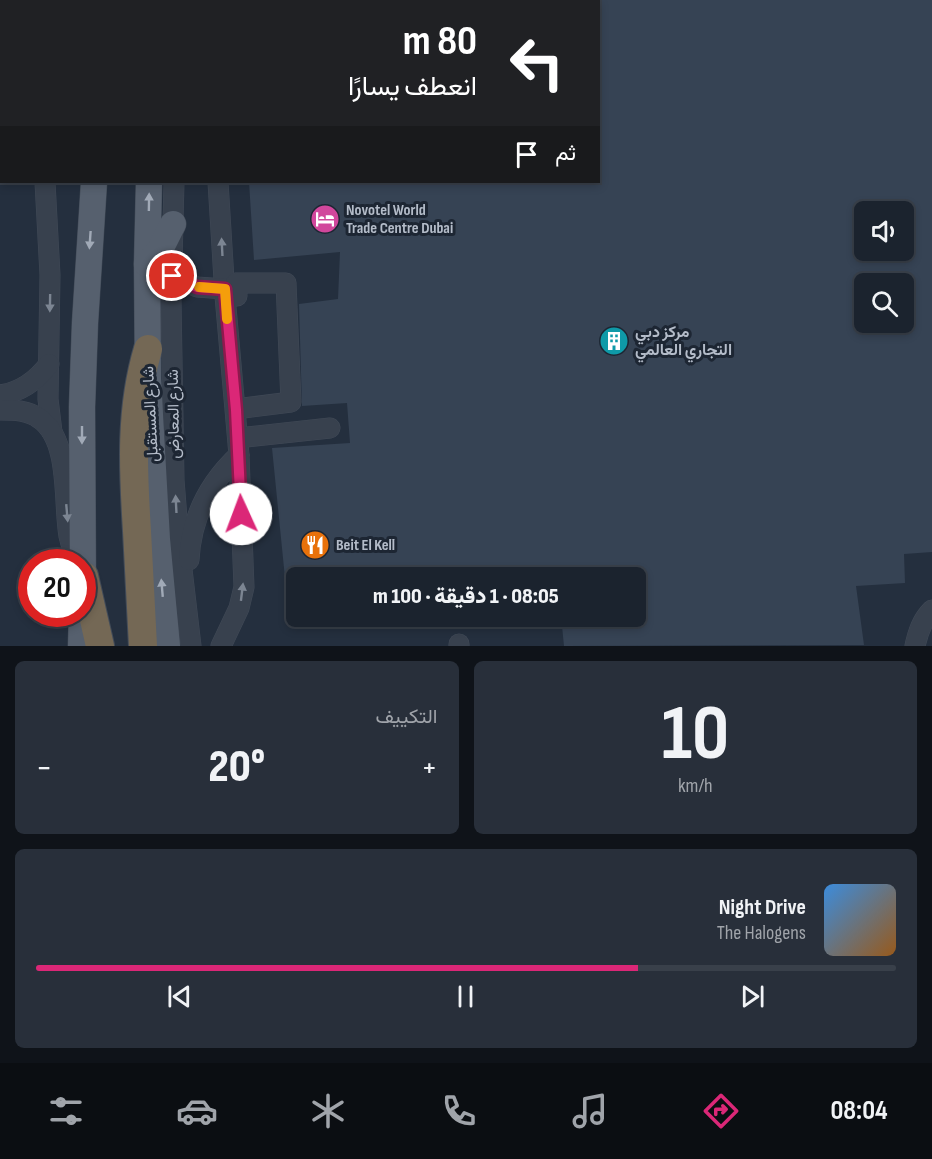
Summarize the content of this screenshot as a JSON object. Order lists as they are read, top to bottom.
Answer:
{
  "streets": {
    "main road": ["شارع المستقبل"],
    "street": ["شارع المعارض"]
  },
  "places": {
    "hotel": ["Novotel World Trade Centre Dubai"],
    "building": ["مركز دبي التجاري العالمي"],
    "restaurant": ["Beit El Kell"]
  },
  "page": {
    "turn": ["80 m", "انعطف يسارًا"],
    "then": "ثم",
    "limit": "20",
    "trip": "08:05 · 1 دقيقة · 100 m",
    "tile": [
      ["10", "km/h"],
      "التكييف"
    ],
    "heat": ["−", "20°", "+"],
    "song": ["Night Drive", "The Halogens"],
    "tabs": "08:04"
  }
}
